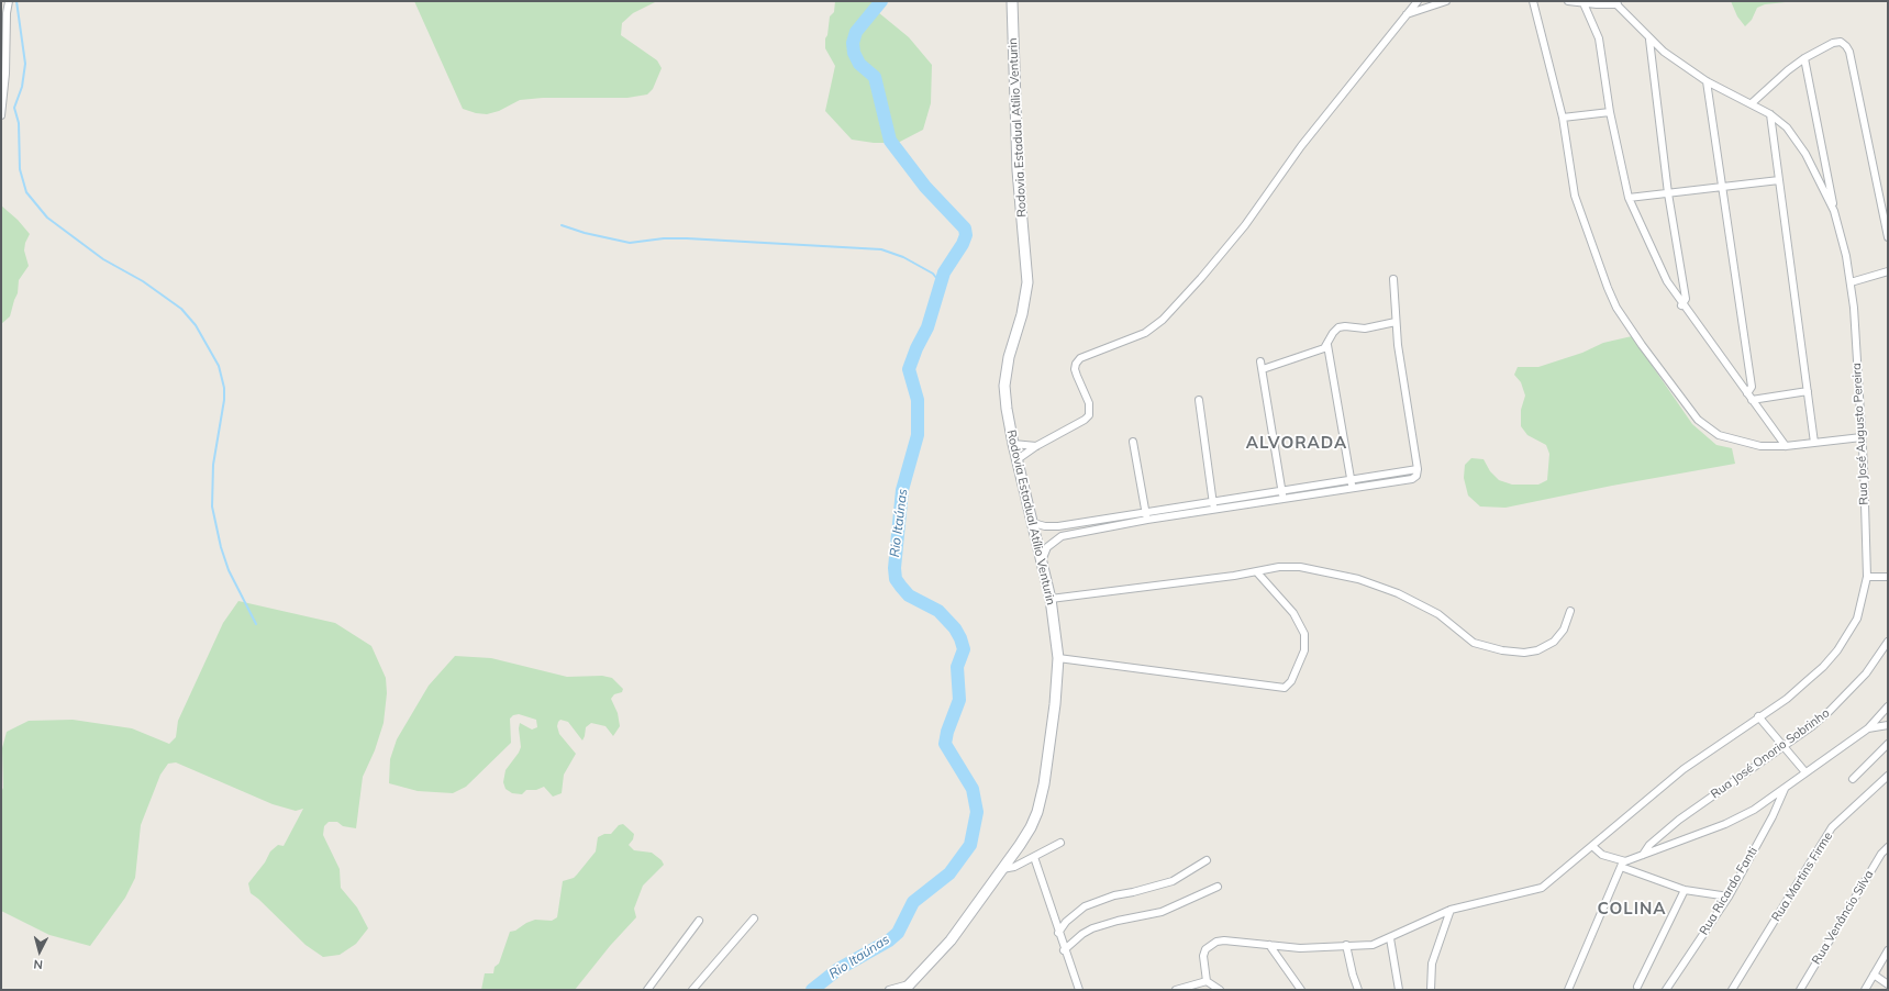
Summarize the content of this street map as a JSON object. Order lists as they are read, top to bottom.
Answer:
{
  "streets": {
    "main road": ["Rodovia Estadual Atílio Venturin"],
    "street": [
      "Rua José Augusto Pereira",
      "Rua José Onorio Sobrinho",
      "Rua Martins Firme",
      "Rua Ricardo Fanti",
      "Rua Venâncio Silva"
    ]
  },
  "districts": ["ALVORADA", "COLINA"],
  "water": ["Rio Itaúnas"],
  "north": "bottom"
}
